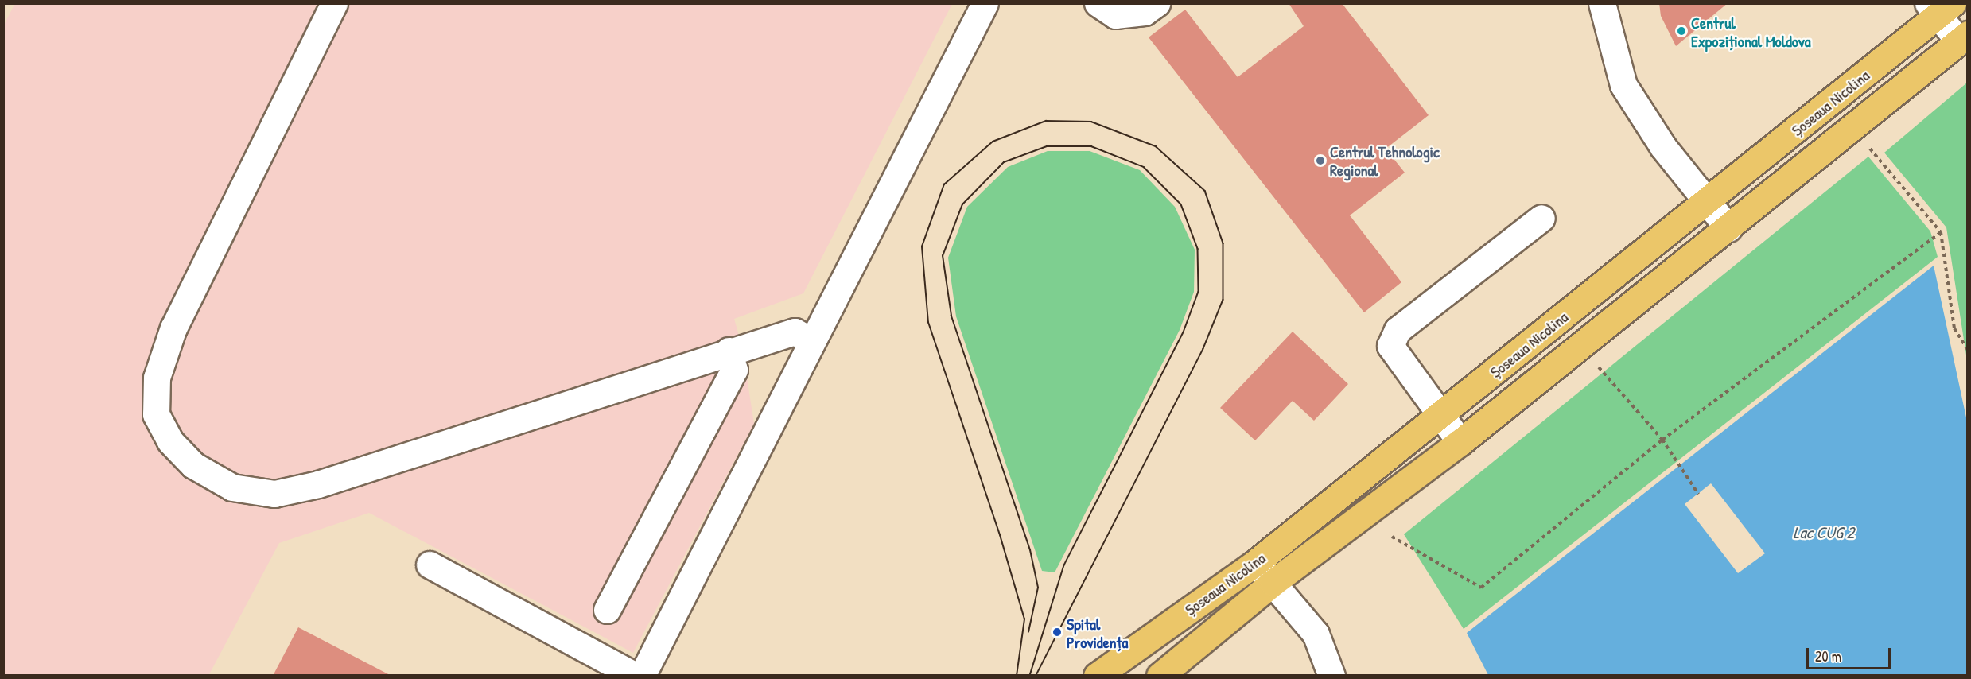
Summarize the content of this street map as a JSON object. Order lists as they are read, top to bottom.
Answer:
{
  "streets": {
    "main road": ["Șoseaua Nicolina"]
  },
  "water": ["Lac CUG 2"],
  "places": ["Centrul Expozițional Moldova", "Centrul Tehnologic Regional", "Spital Providența"],
  "scale_bar": "20 m"
}
